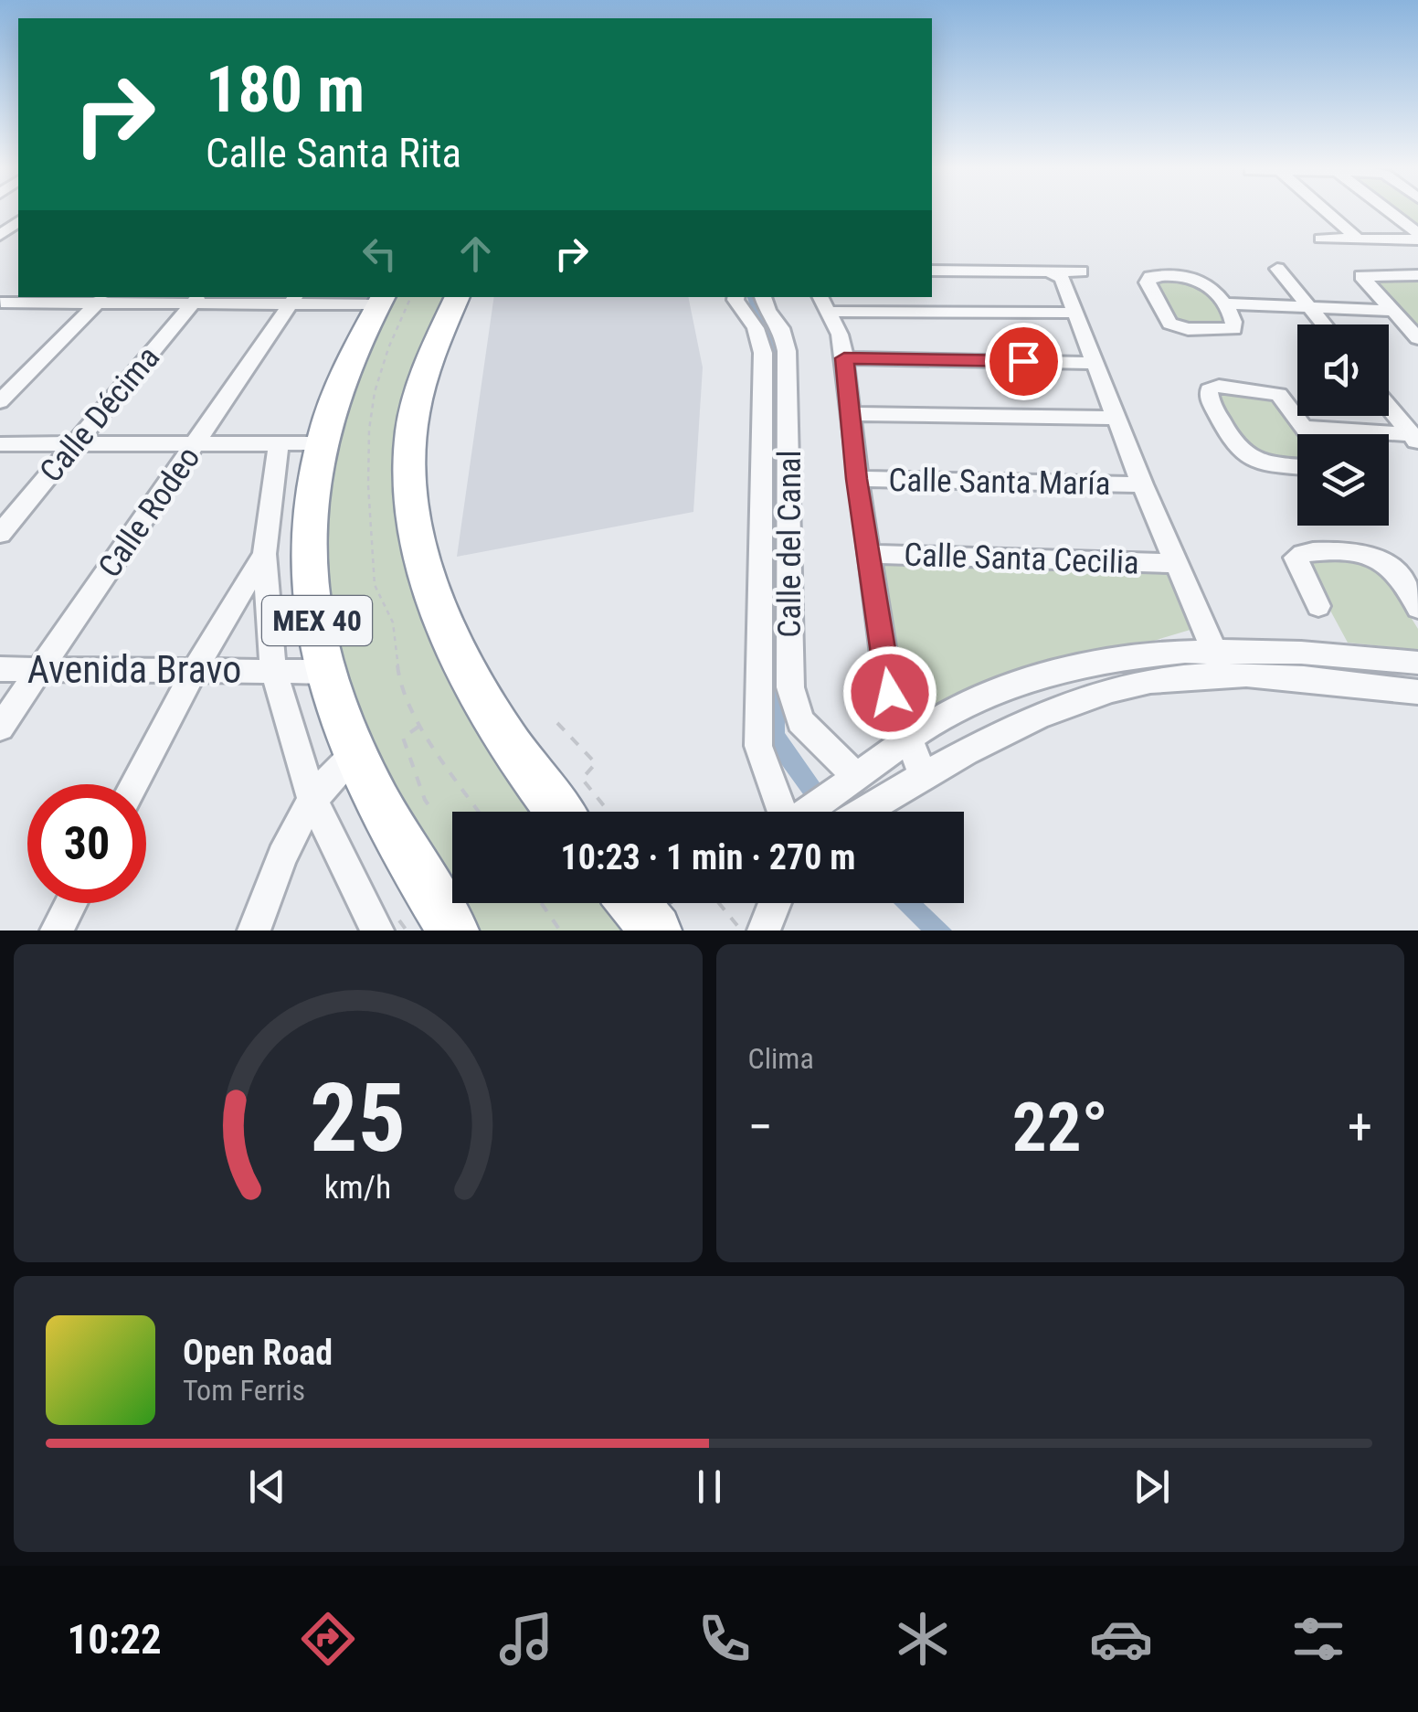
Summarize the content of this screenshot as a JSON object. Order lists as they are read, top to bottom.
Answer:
{
  "streets": {
    "highway": ["MEX 40"],
    "street": [
      "Calle Décima",
      "Calle Santa María",
      "Calle Rodeo",
      "Calle del Canal",
      "Calle Santa Cecilia",
      "Avenida Bravo"
    ]
  },
  "crossings": [
    ["Calle Santa María", "Calle Santa Cecilia"],
    ["Calle Rodeo", "Avenida Bravo"],
    ["MEX 40", "Avenida Bravo"]
  ],
  "page": {
    "turn": ["180 m", "Calle Santa Rita"],
    "limit": "30",
    "trip": "10:23 · 1 min · 270 m",
    "tile": "Clima",
    "heat": ["−", "22°", "+"],
    "song": ["Open Road", "Tom Ferris"],
    "tabs": "10:22",
    "gauge": ["25", "km/h"]
  }
}
